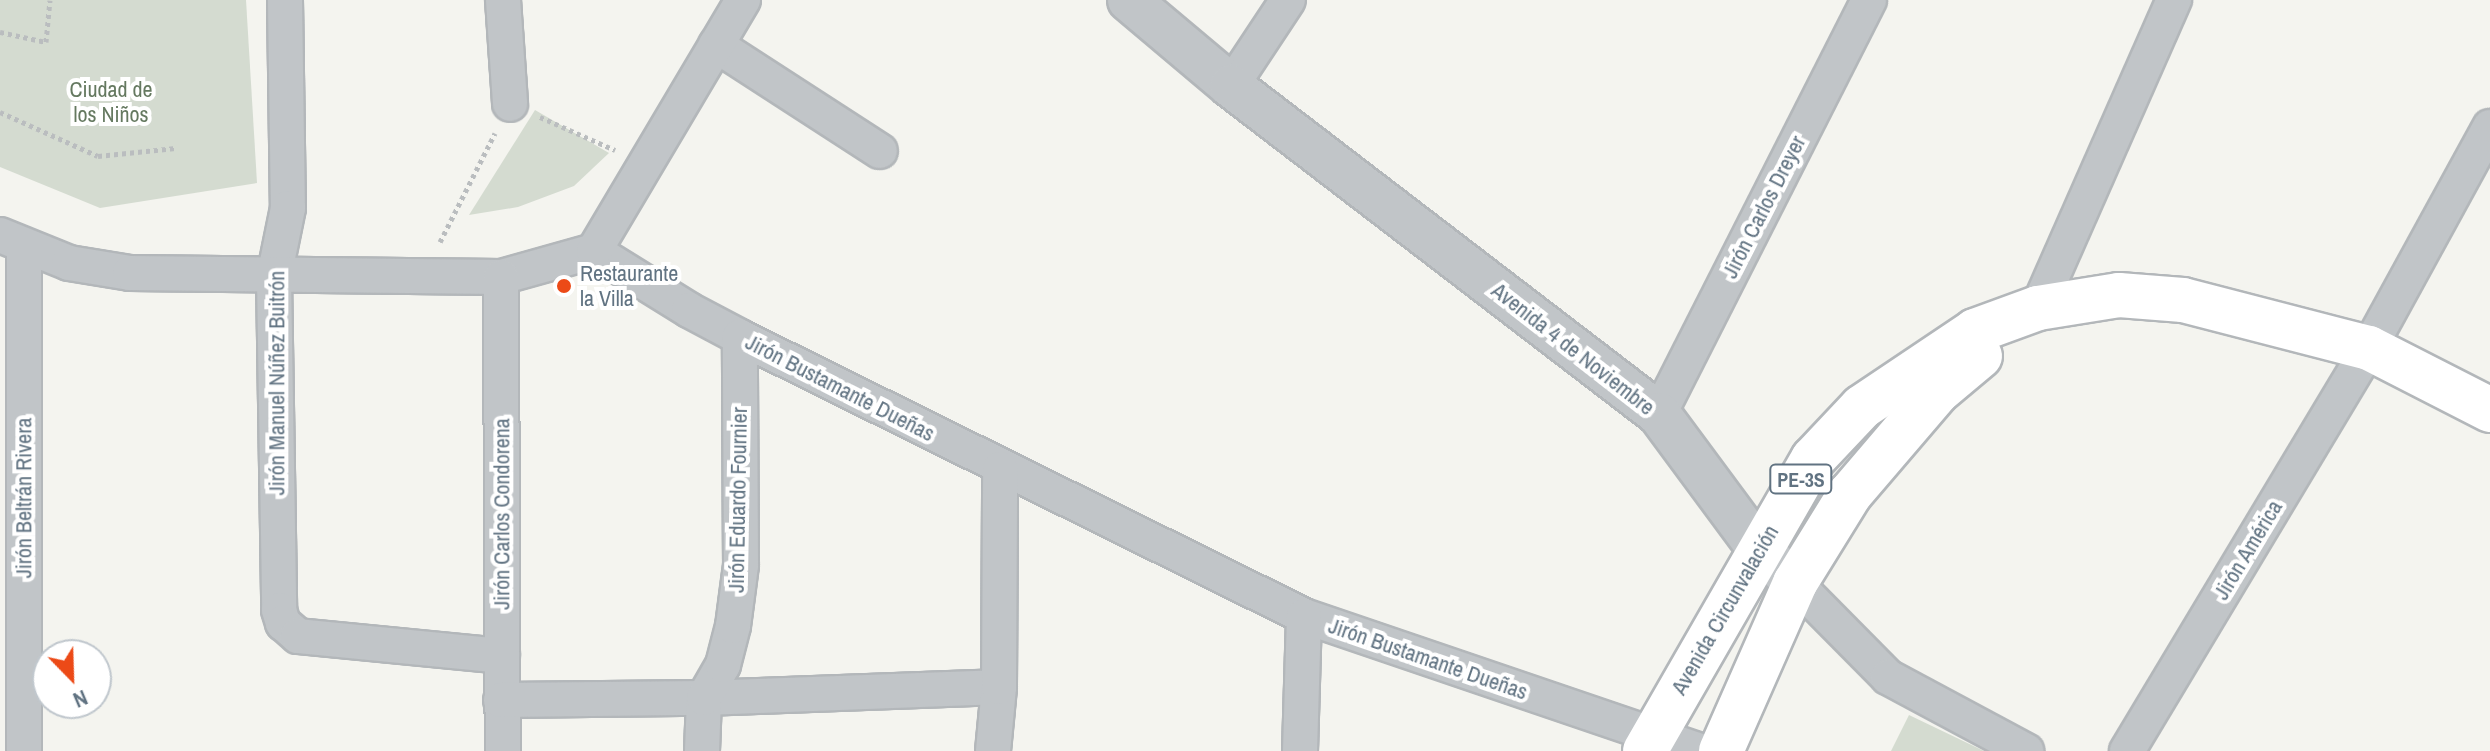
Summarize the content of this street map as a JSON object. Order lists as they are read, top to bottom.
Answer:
{
  "streets": {
    "highway": ["PE-3S", "Avenida Circunvalación"],
    "street": [
      "Jirón Carlos Dreyer",
      "Avenida 4 de Noviembre",
      "Jirón Manuel Núñez Buitrón",
      "Jirón Bustamante Dueñas",
      "Jirón Beltrán Rivera",
      "Jirón Eduardo Fournier",
      "Jirón Carlos Condorena",
      "Jirón América"
    ]
  },
  "crossings": [
    ["Jirón Carlos Dreyer", "Avenida 4 de Noviembre"],
    ["Avenida 4 de Noviembre", "PE-3S"],
    ["Avenida 4 de Noviembre", "Avenida Circunvalación"],
    ["Jirón Manuel Núñez Buitrón", "Jirón Carlos Condorena"],
    ["Jirón Bustamante Dueñas", "Jirón Eduardo Fournier"],
    ["Jirón Bustamante Dueñas", "Avenida Circunvalación"],
    ["PE-3S", "Avenida Circunvalación"],
    ["Jirón América", "Avenida Circunvalación"]
  ],
  "parks": ["Ciudad de los Niños"],
  "places": ["Restaurante la Villa"],
  "north": "bottom right"
}
